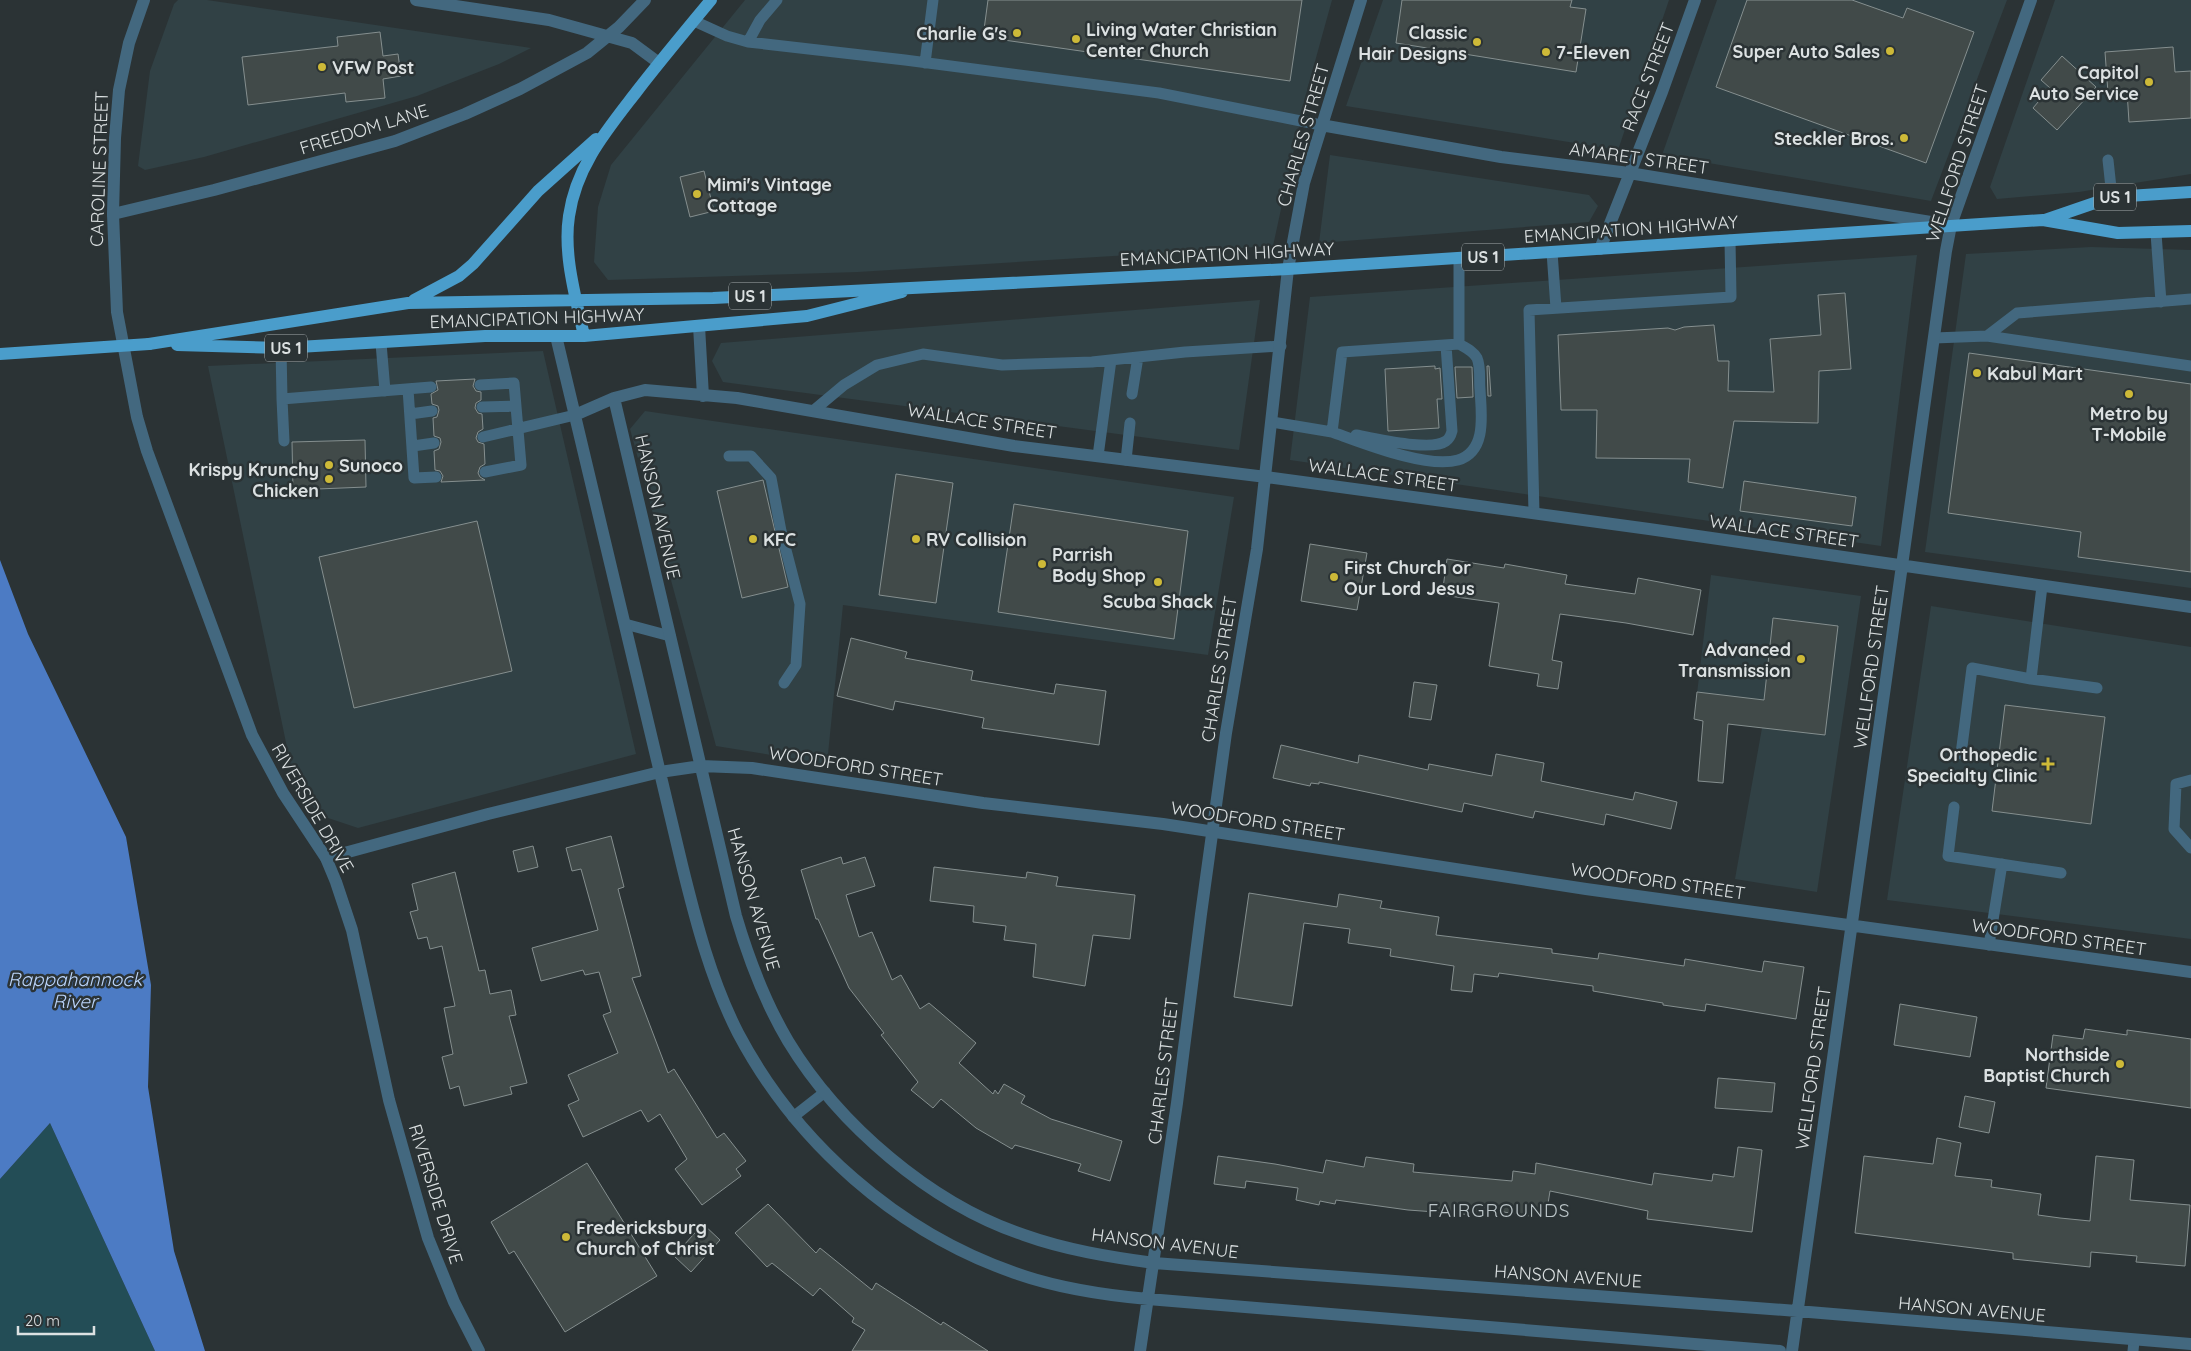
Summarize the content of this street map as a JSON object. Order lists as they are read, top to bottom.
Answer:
{
  "streets": {
    "main road": ["US 1", "EMANCIPATION HIGHWAY"],
    "street": [
      "RACE STREET",
      "FREEDOM LANE",
      "CHARLES STREET",
      "AMARET STREET",
      "WELLFORD STREET",
      "CAROLINE STREET",
      "WALLACE STREET",
      "HANSON AVENUE",
      "WOODFORD STREET",
      "RIVERSIDE DRIVE"
    ]
  },
  "crossings": [
    ["RACE STREET", "AMARET STREET"],
    ["RACE STREET", "EMANCIPATION HIGHWAY"],
    ["FREEDOM LANE", "CAROLINE STREET"],
    ["CHARLES STREET", "AMARET STREET"],
    ["CHARLES STREET", "EMANCIPATION HIGHWAY"],
    ["CHARLES STREET", "WALLACE STREET"],
    ["CHARLES STREET", "HANSON AVENUE"],
    ["CHARLES STREET", "WOODFORD STREET"],
    ["AMARET STREET", "WELLFORD STREET"],
    ["AMARET STREET", "EMANCIPATION HIGHWAY"],
    ["WELLFORD STREET", "EMANCIPATION HIGHWAY"],
    ["WELLFORD STREET", "WALLACE STREET"],
    ["WELLFORD STREET", "HANSON AVENUE"],
    ["WELLFORD STREET", "WOODFORD STREET"],
    ["CAROLINE STREET", "RIVERSIDE DRIVE"],
    ["WALLACE STREET", "HANSON AVENUE"],
    ["HANSON AVENUE", "WOODFORD STREET"],
    ["WOODFORD STREET", "RIVERSIDE DRIVE"]
  ],
  "districts": ["FAIRGROUNDS"],
  "water": ["Rappahannock River"],
  "places": {
    "other": [
      "Charlie G's",
      "Living Water Christian Center Church",
      "Classic Hair Designs",
      "Super Auto Sales",
      "7-Eleven",
      "VFW Post",
      "Capitol Auto Service",
      "Steckler Bros.",
      "Mimi's Vintage Cottage",
      "Kabul Mart",
      "Metro by T-Mobile",
      "Sunoco",
      "Krispy Krunchy Chicken",
      "KFC",
      "RV Collision",
      "Parrish Body Shop",
      "First Church or Our Lord Jesus",
      "Scuba Shack",
      "Advanced Transmission",
      "Northside Baptist Church",
      "Fredericksburg Church of Christ"
    ],
    "health": ["Orthopedic Specialty Clinic"]
  },
  "scale_bar": "20 m"
}
